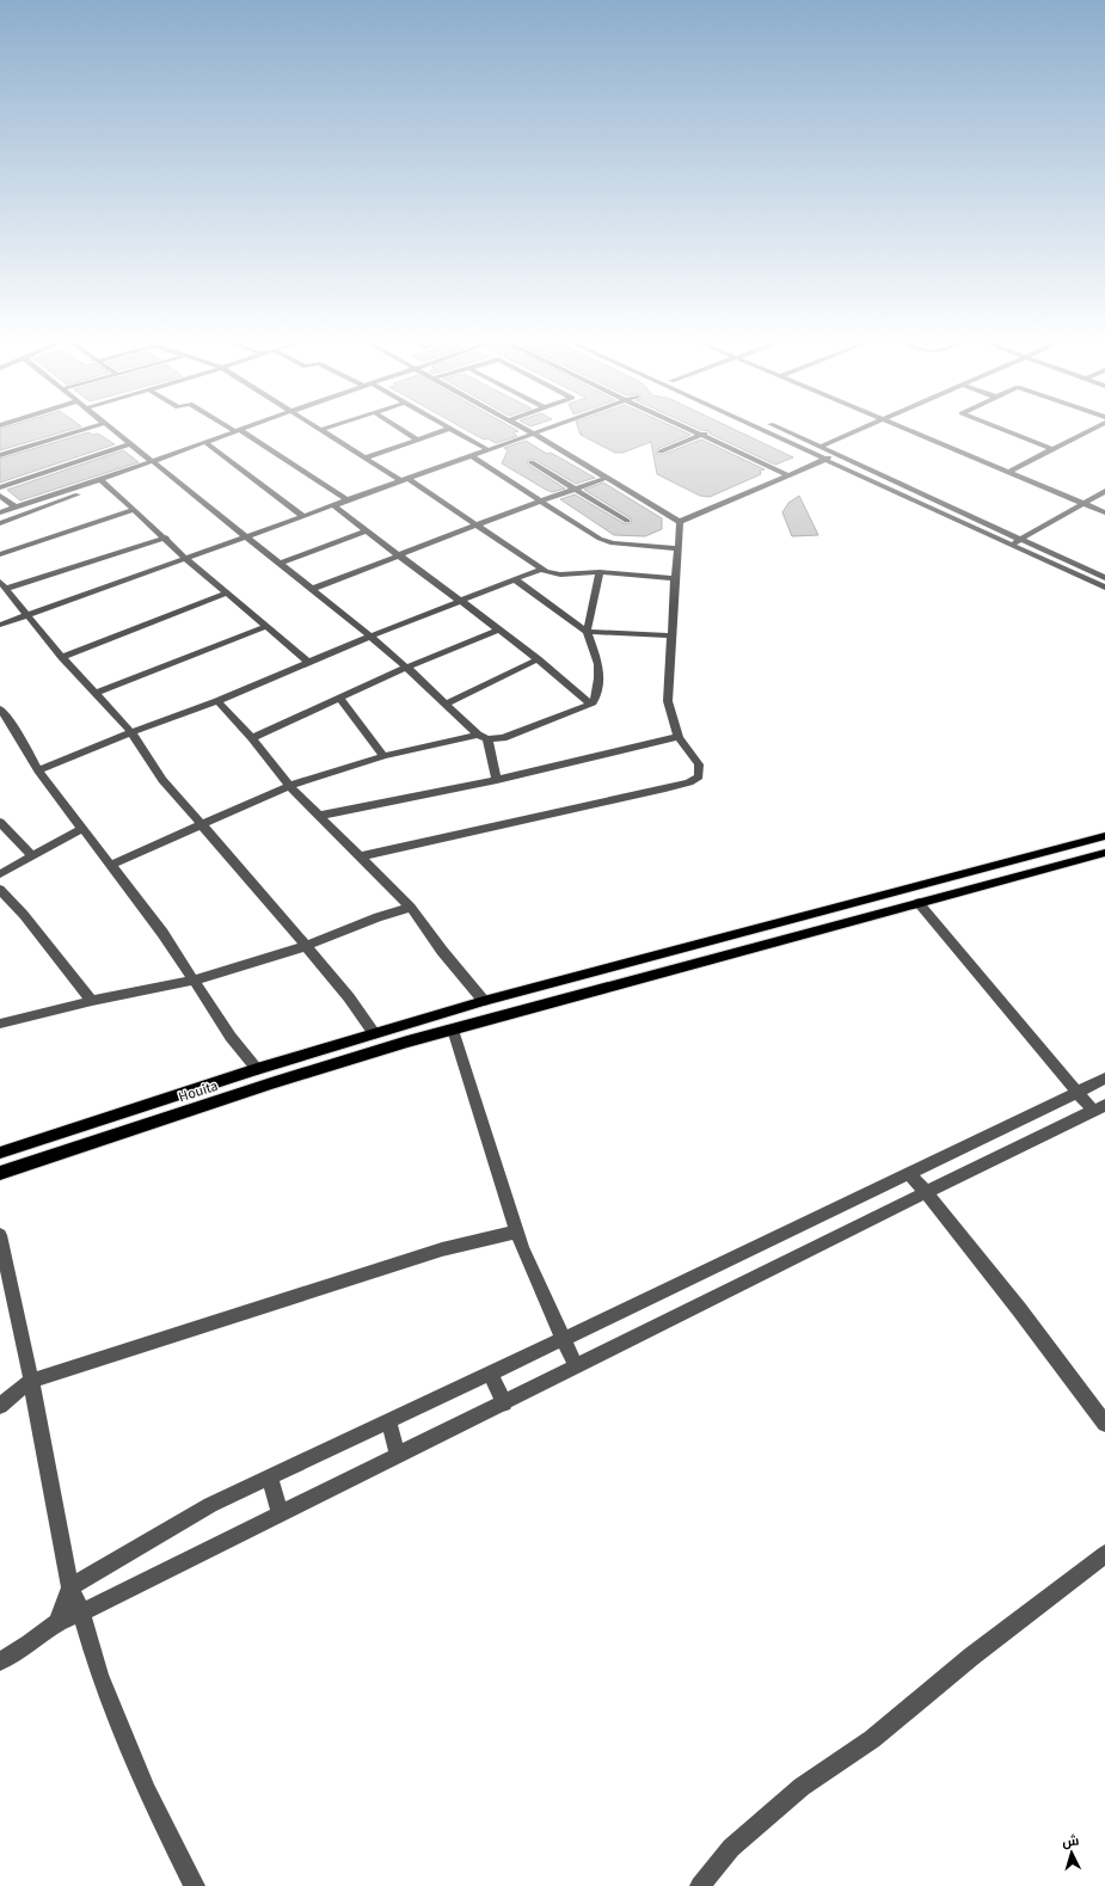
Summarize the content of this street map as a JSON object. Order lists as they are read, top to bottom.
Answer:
{
  "streets": {
    "main road": ["Houita"]
  },
  "north": "top"
}
